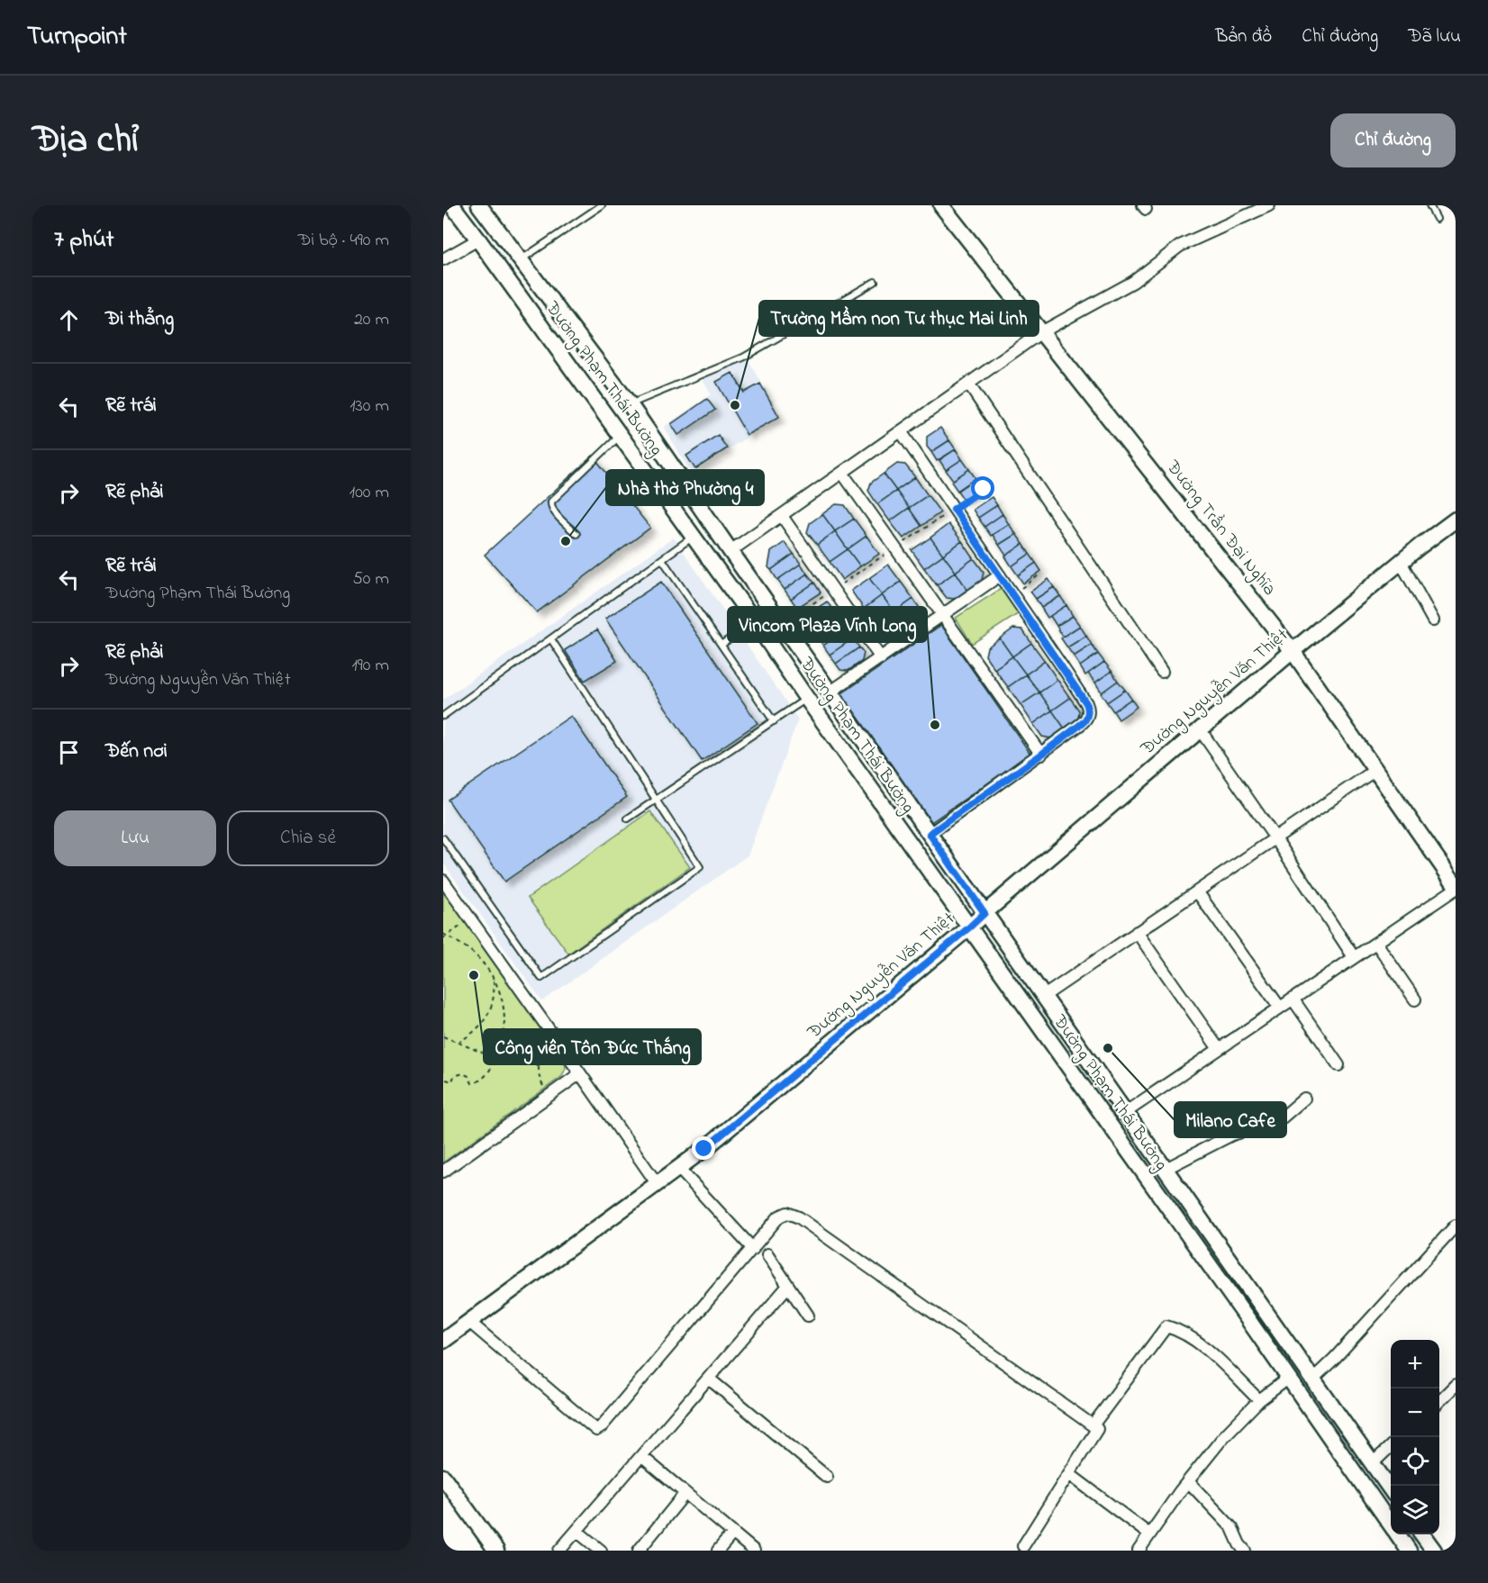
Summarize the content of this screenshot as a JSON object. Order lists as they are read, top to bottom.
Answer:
{
  "streets": {
    "main road": ["Đường Phạm Thái Bường", "Đường Trần Đại Nghĩa", "Đường Nguyễn Văn Thiệt"]
  },
  "crossings": [
    ["Đường Phạm Thái Bường", "Đường Nguyễn Văn Thiệt"],
    ["Đường Trần Đại Nghĩa", "Đường Nguyễn Văn Thiệt"]
  ],
  "places": [
    "Trường Mầm non Tư thục Mai Linh",
    "Nhà thờ Phường 4",
    "Vincom Plaza Vĩnh Long",
    "Công viên Tôn Đức Thắng",
    "Milano Cafe"
  ],
  "page": {
    "header": "Turnpoint",
    "nav": ["Bản đồ", "Chỉ đường", "Đã lưu"],
    "title": "Địa chỉ",
    "buttons": [
      "Chỉ đường",
      ["Lưu", "Chia sẻ"]
    ],
    "heading": ["7 phút", "Đi bộ · 490 m"],
    "list": [
      ["Đi thẳng", "20 m"],
      ["Rẽ trái", "130 m"],
      ["Rẽ phải", "100 m"],
      ["Rẽ trái", "Đường Phạm Thái Bường", "50 m"],
      ["Rẽ phải", "Đường Nguyễn Văn Thiệt", "190 m"],
      "Đến nơi"
    ],
    "map_buttons": ["+", "−"]
  }
}
